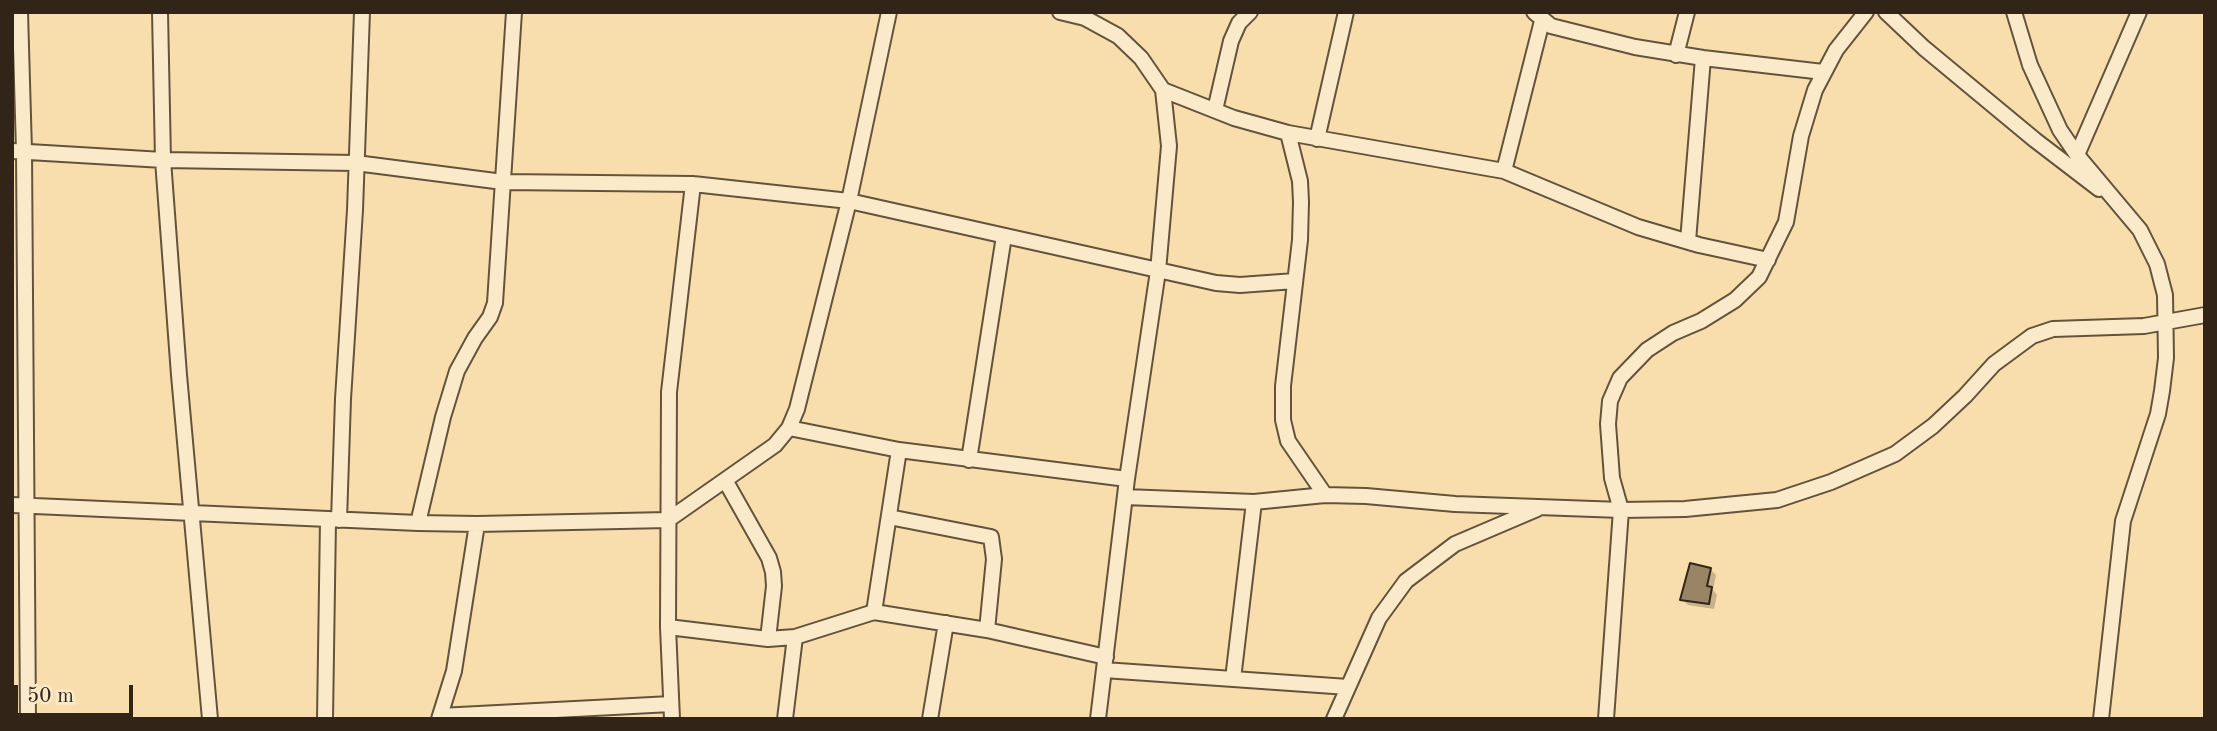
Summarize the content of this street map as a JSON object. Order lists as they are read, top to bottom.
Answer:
{
  "scale_bar": "50 m"
}
